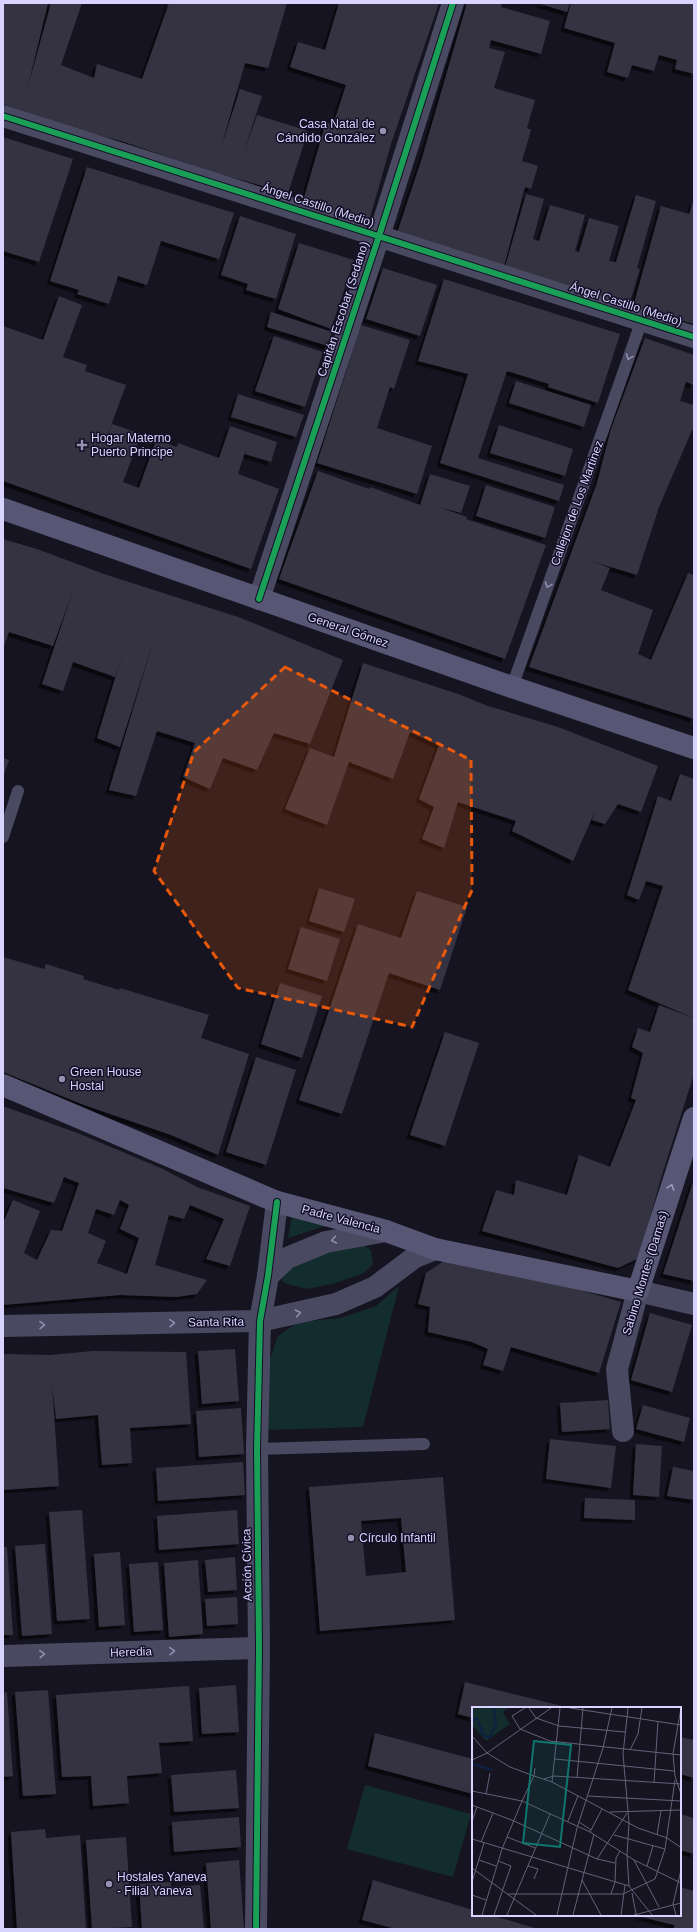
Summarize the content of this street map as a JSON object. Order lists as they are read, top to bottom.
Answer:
{
  "streets": {
    "main road": ["General Gómez", "Padre Valencia", "Sabino Montes (Damas)"],
    "street": [
      "Ángel Castillo (Medio)",
      "Capitán Escobar (Sedano)",
      "Santa Rita",
      "Acción Cívica",
      "Heredia"
    ],
    "lane": ["Callejon de Los Martinez"]
  },
  "crossings": [
    ["Ángel Castillo (Medio)", "Capitán Escobar (Sedano)"],
    ["Ángel Castillo (Medio)", "Callejon de Los Martinez"],
    ["Capitán Escobar (Sedano)", "General Gómez"],
    ["Callejon de Los Martinez", "General Gómez"],
    ["Padre Valencia", "Sabino Montes (Damas)"],
    ["Padre Valencia", "Santa Rita"],
    ["Padre Valencia", "Acción Cívica"],
    ["Santa Rita", "Acción Cívica"],
    ["Acción Cívica", "Heredia"]
  ],
  "one_way": [
    "Callejon de Los Martinez",
    "Sabino Montes (Damas)",
    "Santa Rita",
    "Heredia"
  ],
  "places": {
    "other": [
      "Casa Natal de Cándido González",
      "Green House Hostal",
      "Círculo Infantil",
      "Hostales Yaneva - Filial Yaneva"
    ],
    "health": ["Hogar Materno Puerto Principe"]
  }
}
